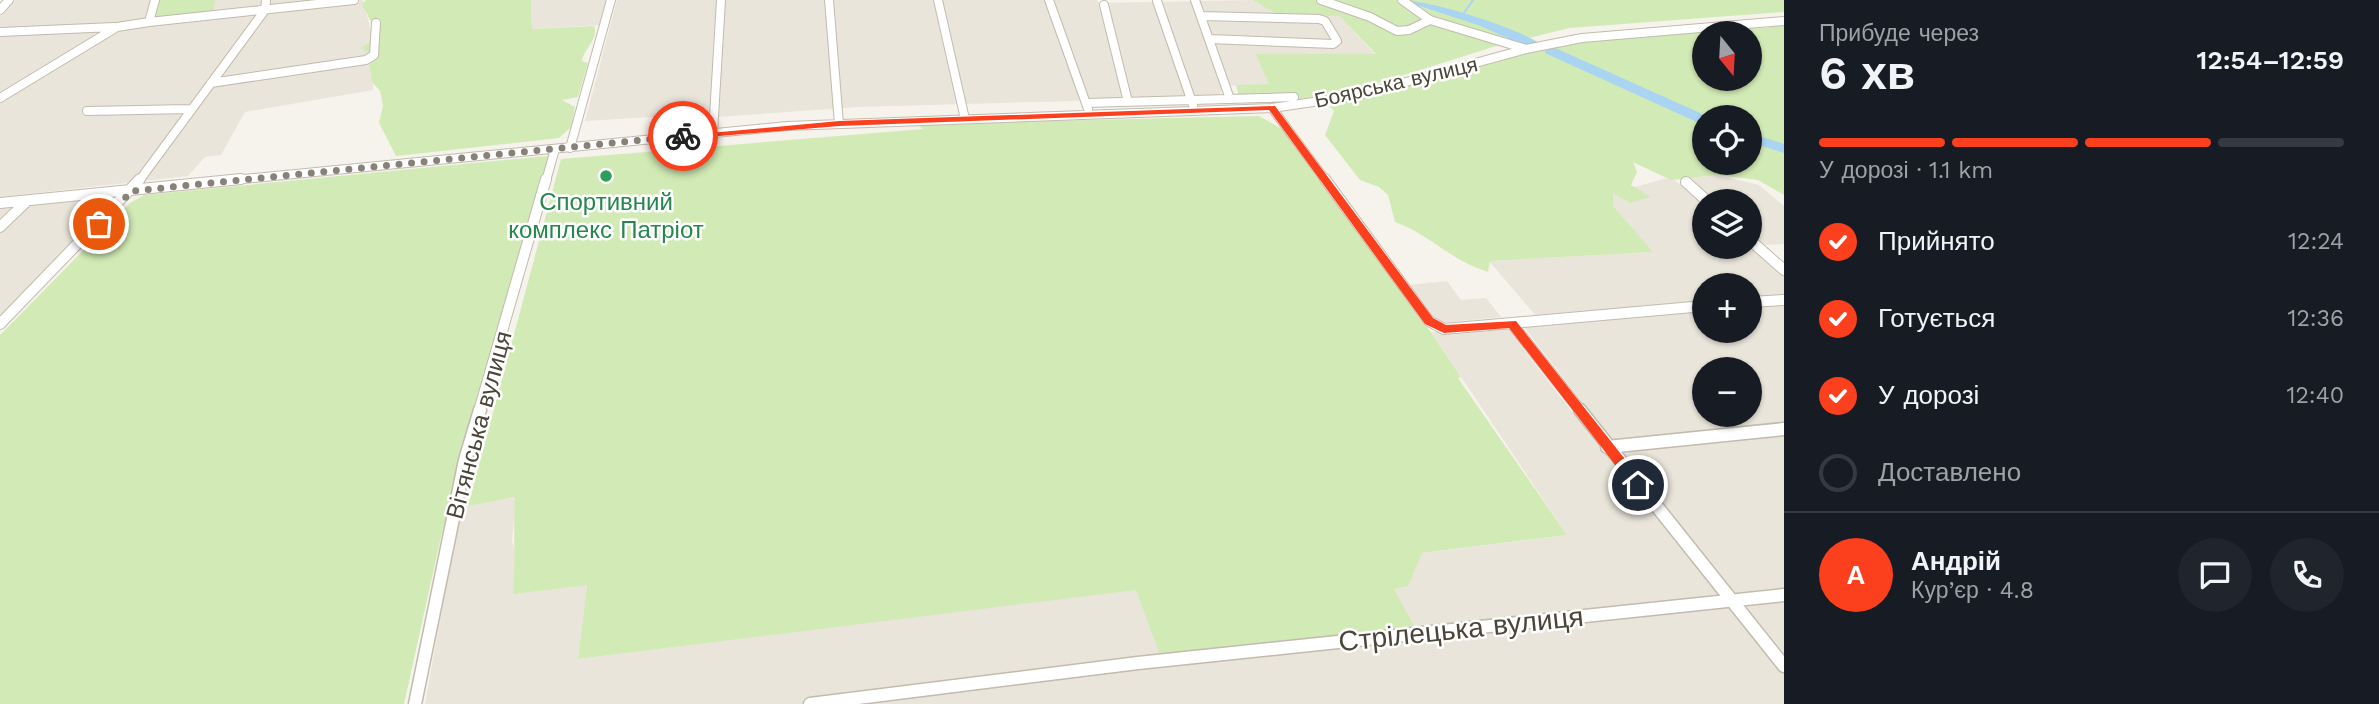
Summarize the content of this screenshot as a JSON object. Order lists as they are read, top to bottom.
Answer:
{
  "streets": {
    "street": ["Боярська вулиця", "Вітянська вулиця", "Стрілецька вулиця"]
  },
  "crossings": [
    ["Боярська вулиця", "Вітянська вулиця"]
  ],
  "places": ["Спортивний комплекс Патріот"],
  "north": "bottom",
  "page": {
    "heading": ["6 хв", "Прибуде через", "12:54–12:59"],
    "panel": ["Андрій", "Кур’єр · 4.8"],
    "map_buttons": ["+", "−"],
    "bar": "У дорозі · 1.1 km",
    "list": [
      ["Прийнято", "12:24"],
      ["Готується", "12:36"],
      ["У дорозі", "12:40"],
      "Доставлено"
    ],
    "round": "А"
  }
}
